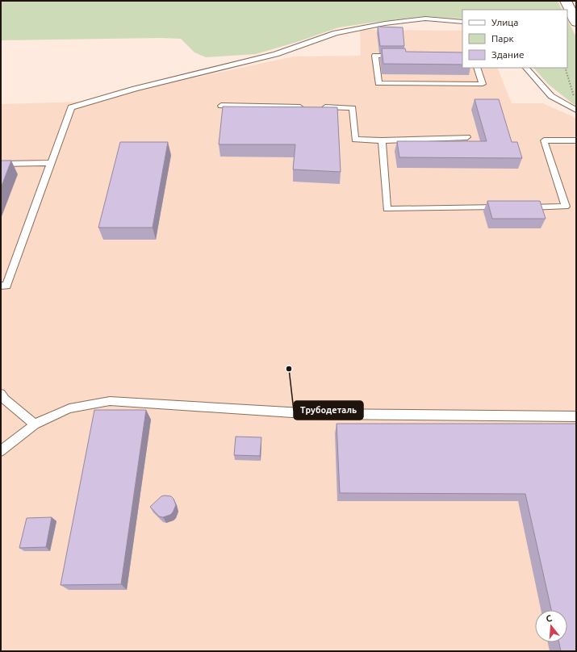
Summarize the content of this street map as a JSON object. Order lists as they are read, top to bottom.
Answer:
{
  "places": ["Трубодеталь"],
  "legend": ["Улица", "Парк", "Здание"],
  "north": "top"
}
